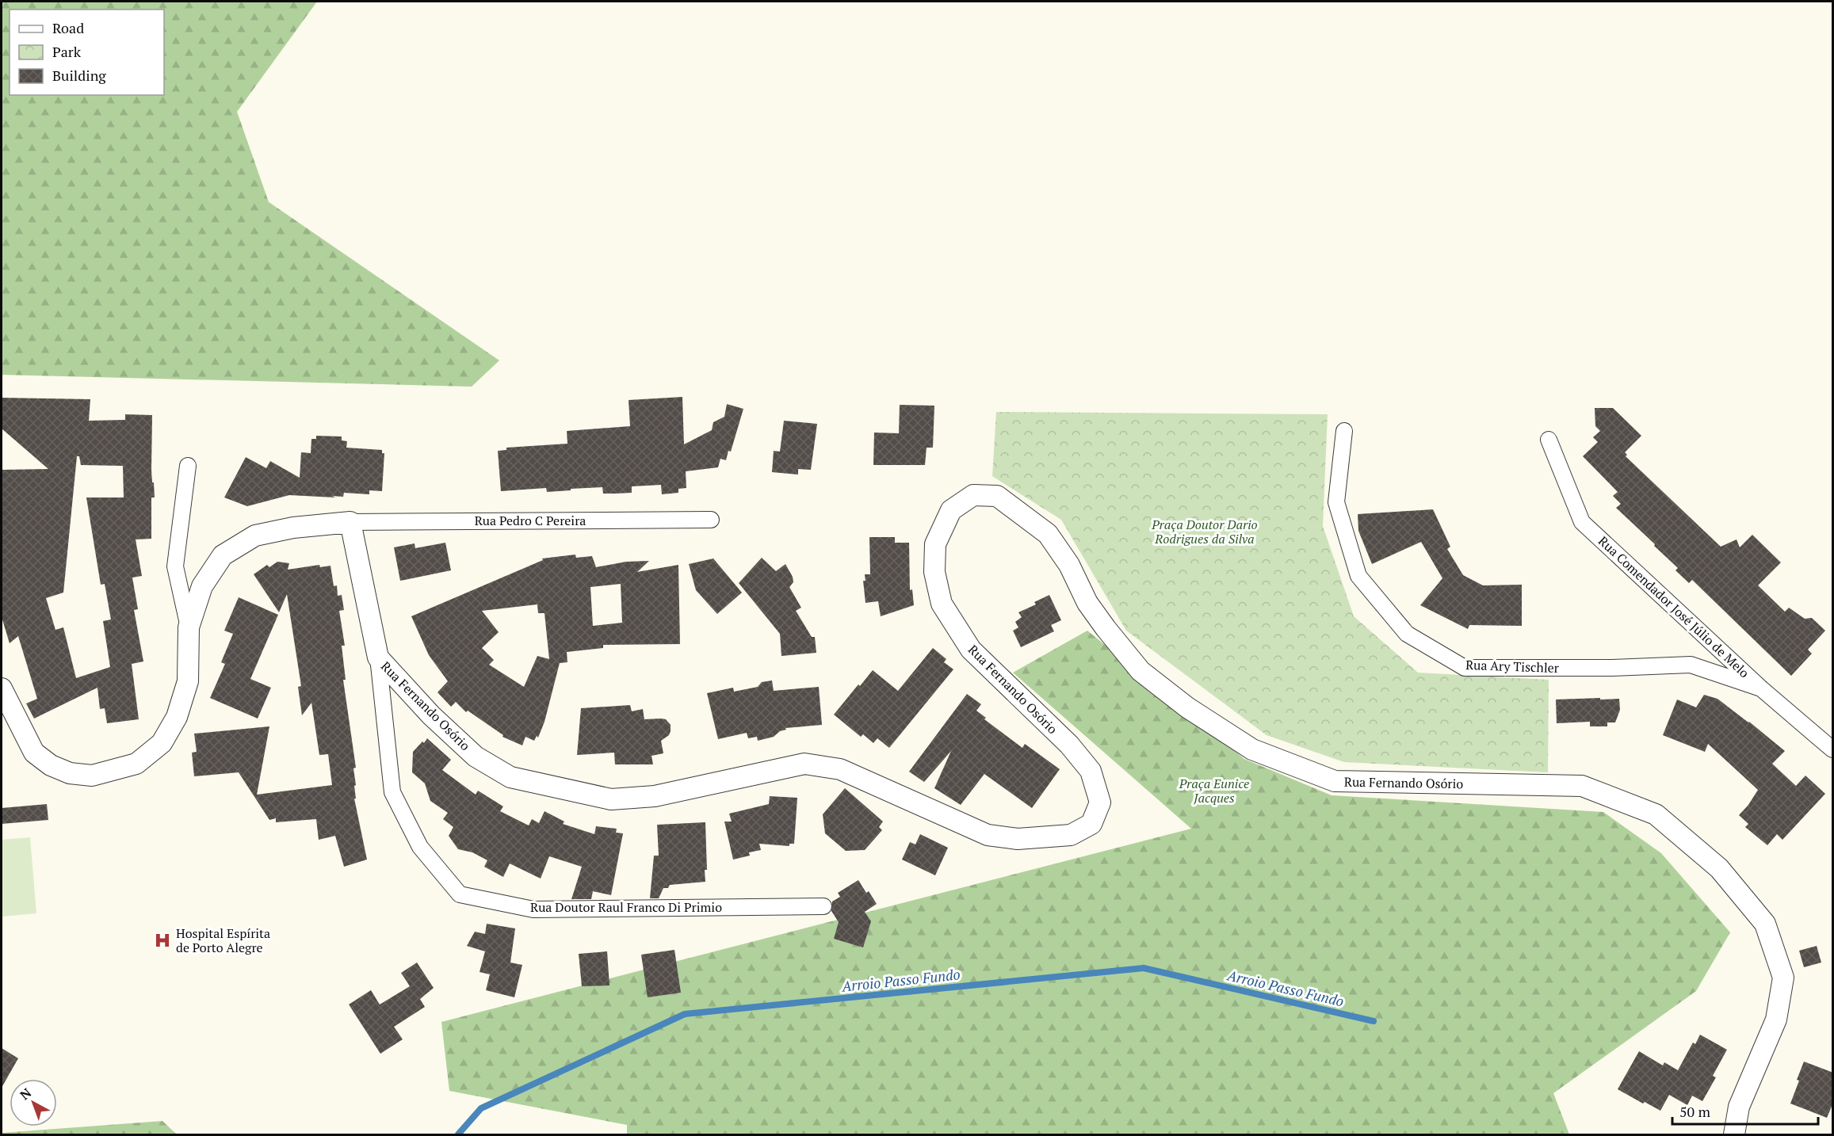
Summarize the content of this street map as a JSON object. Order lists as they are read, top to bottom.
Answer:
{
  "streets": {
    "street": [
      "Rua Pedro C Pereira",
      "Rua Comendador José Júlio de Melo",
      "Rua Ary Tischler",
      "Rua Fernando Osório",
      "Rua Doutor Raul Franco Di Primio"
    ]
  },
  "crossings": [
    ["Rua Pedro C Pereira", "Rua Fernando Osório"],
    ["Rua Comendador José Júlio de Melo", "Rua Ary Tischler"],
    ["Rua Fernando Osório", "Rua Doutor Raul Franco Di Primio"]
  ],
  "water": ["Arroio Passo Fundo"],
  "parks": ["Praça Doutor Dario Rodrigues da Silva", "Praça Eunice Jacques"],
  "places": {
    "hospital": ["Hospital Espírita de Porto Alegre"]
  },
  "legend": ["Road", "Park", "Building"],
  "scale_bar": "50 m",
  "north": "top left"
}
